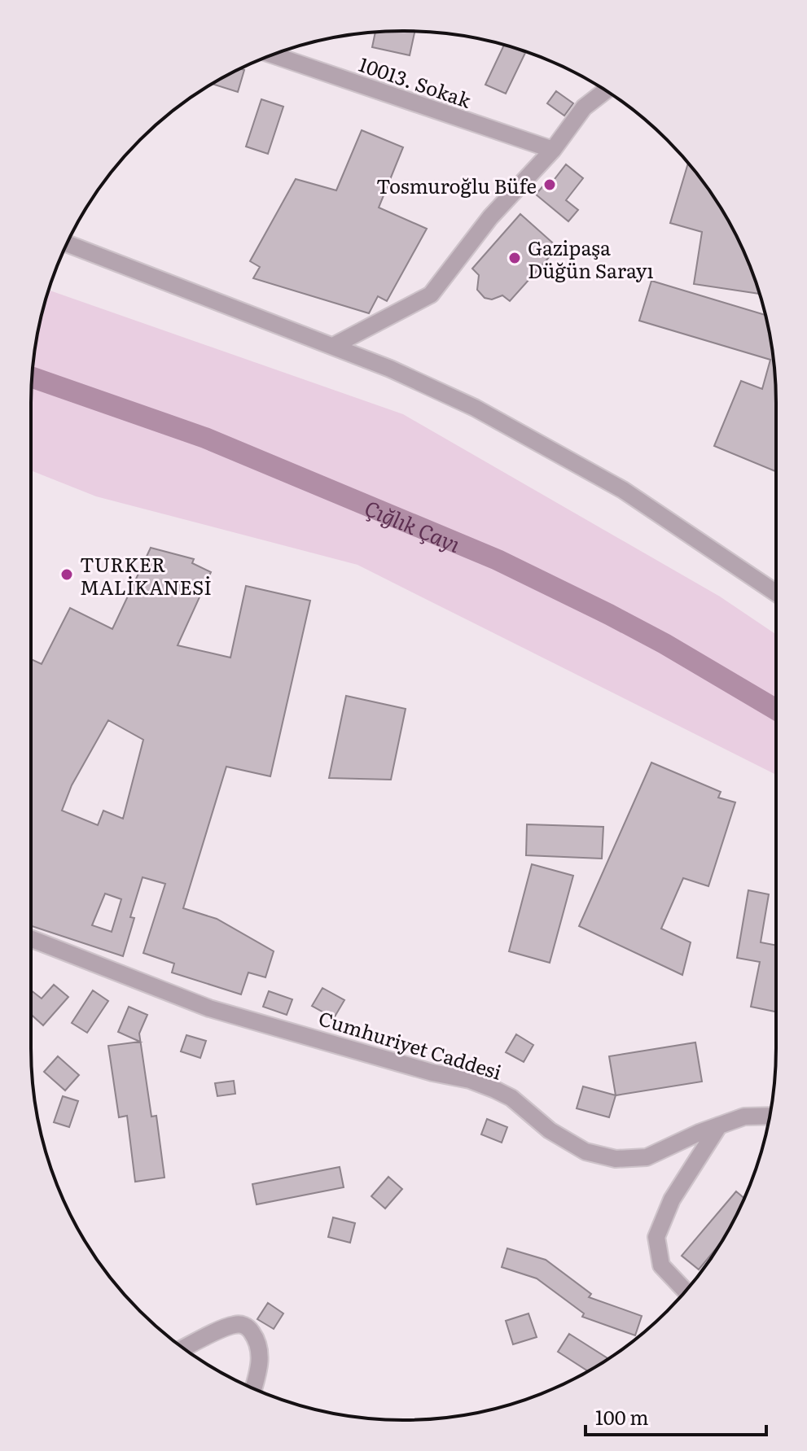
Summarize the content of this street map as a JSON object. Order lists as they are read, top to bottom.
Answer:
{
  "streets": {
    "street": ["10013. Sokak", "Cumhuriyet Caddesi"]
  },
  "water": ["Çığlık Çayı"],
  "places": ["Tosmuroğlu Büfe", "Gazipaşa Düğün Sarayı", "TURKER MALİKANESİ"],
  "scale_bar": "100 m"
}
